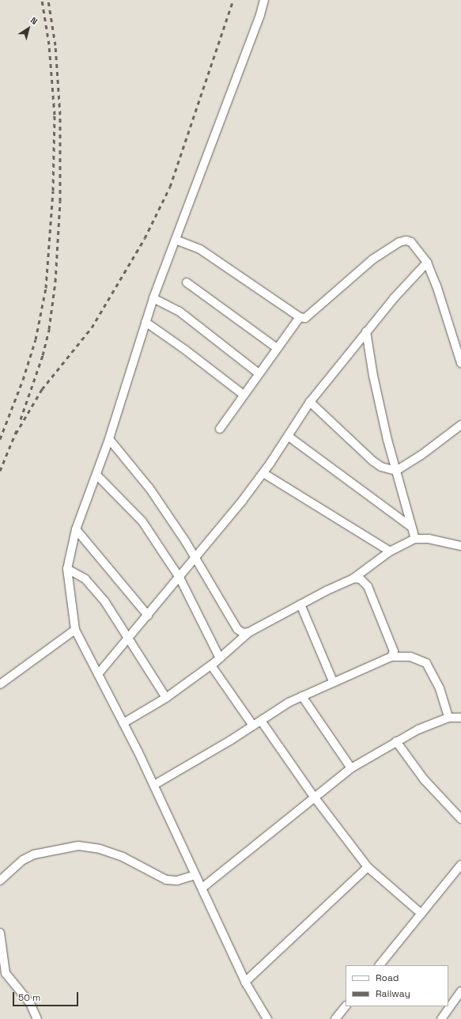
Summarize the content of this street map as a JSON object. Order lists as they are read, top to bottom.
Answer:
{
  "legend": ["Road", "Railway"],
  "scale_bar": "50 m",
  "north": "top right"
}
